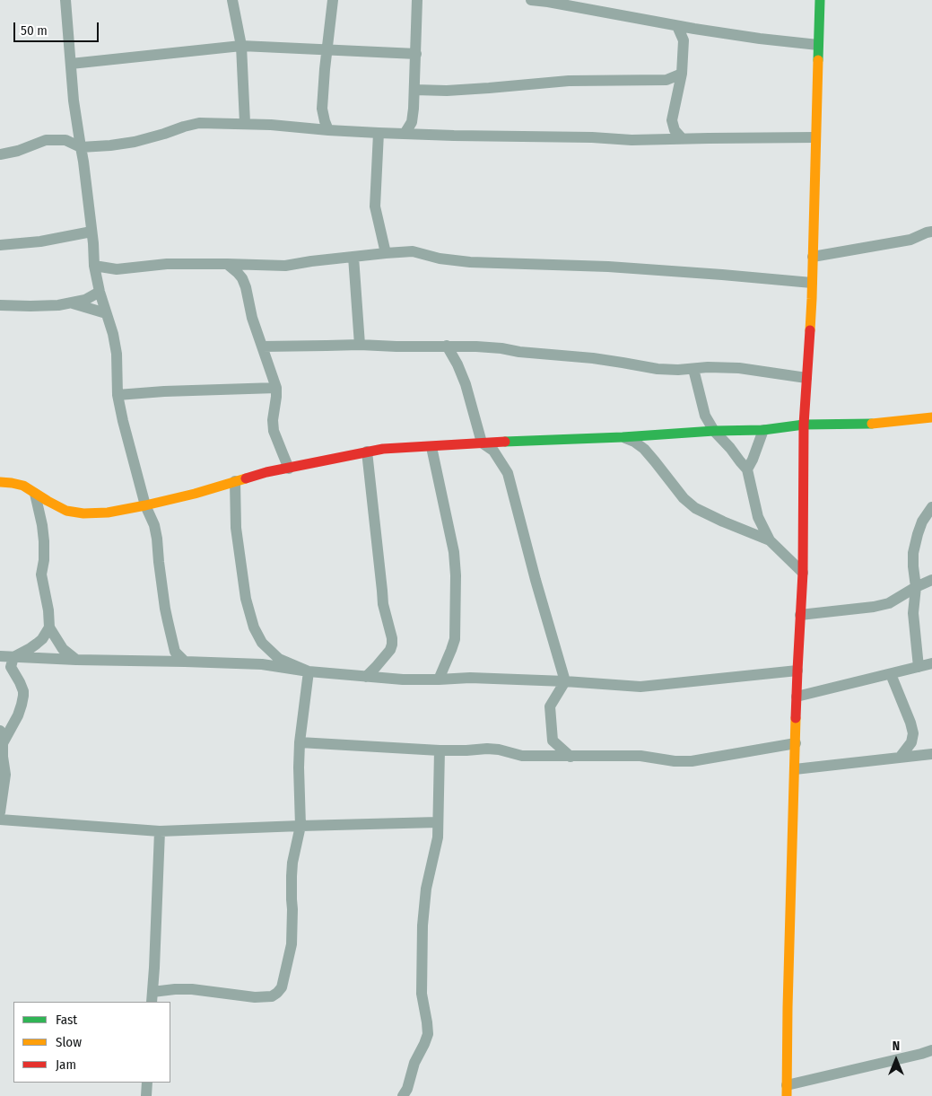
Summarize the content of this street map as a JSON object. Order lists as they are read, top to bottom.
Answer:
{
  "legend": ["Fast", "Slow", "Jam"],
  "scale_bar": "50 m",
  "north": "top"
}
